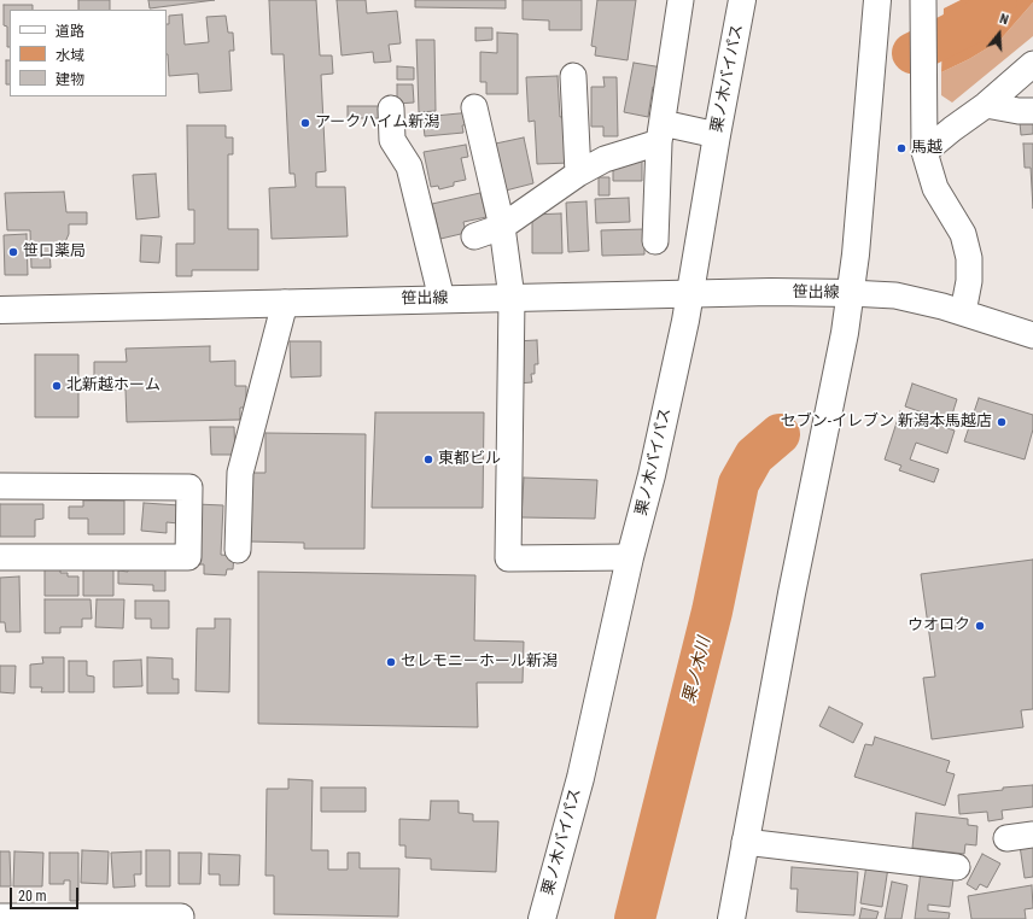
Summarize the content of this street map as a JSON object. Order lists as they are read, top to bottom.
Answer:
{
  "streets": {
    "main road": ["栗ノ木バイパス", "笹出線"]
  },
  "crossings": [
    ["栗ノ木バイパス", "笹出線"]
  ],
  "water": ["栗ノ木川"],
  "places": [
    "アークハイム新潟",
    "馬越",
    "笹口薬局",
    "北新越ホーム",
    "セブン‐イレブン 新潟本馬越店",
    "東都ビル",
    "ウオロク",
    "セレモニーホール新潟"
  ],
  "legend": ["道路", "水域", "建物"],
  "scale_bar": "20 m",
  "north": "top"
}
